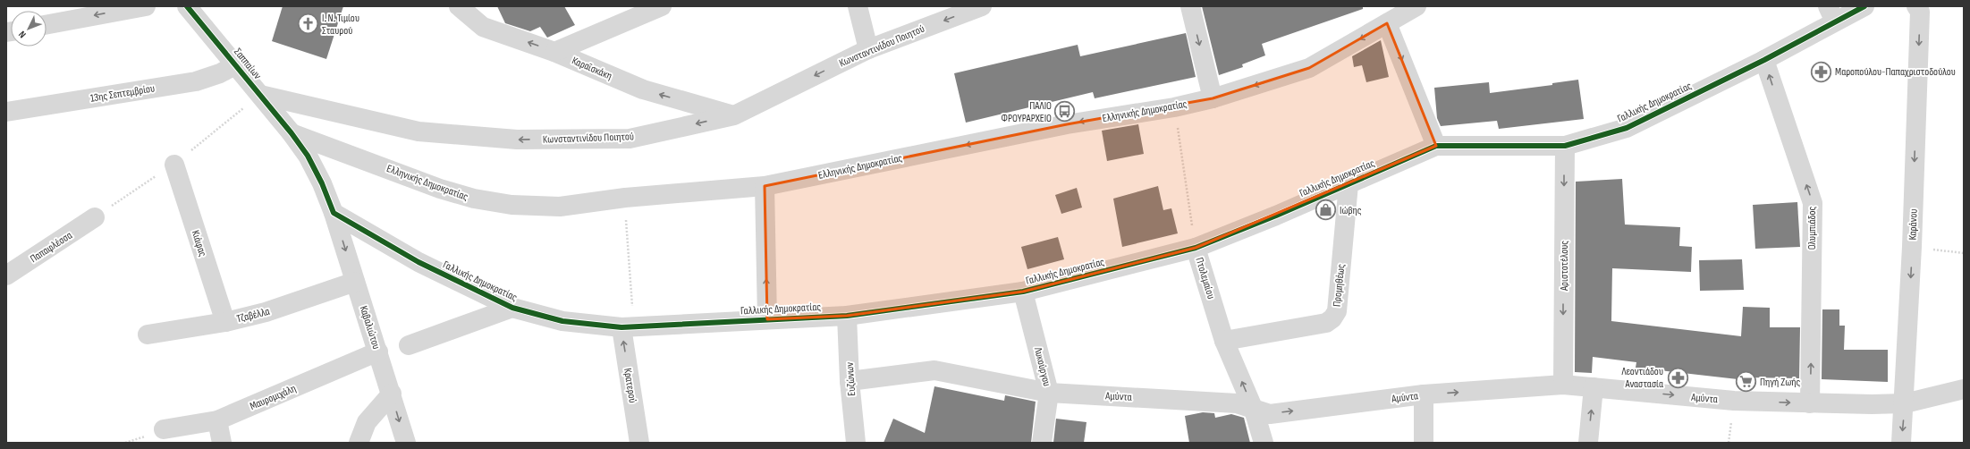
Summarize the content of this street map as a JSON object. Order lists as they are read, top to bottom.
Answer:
{
  "streets": {
    "street": [
      "Κωνσταντινίδου Ποιητού",
      "Σαππαίων",
      "Καραϊσκάκη",
      "13ης Σεπτεμβρίου",
      "Γαλλικής Δημοκρατίας",
      "Ελληνικής Δημοκρατίας",
      "Καράνου",
      "Ολυμπιάδος",
      "Κιάφας",
      "Παπαφλέσσα",
      "Αριστοτέλους",
      "Πτολεμαίου",
      "Προμηθέως",
      "Τζαβέλλα",
      "Καβαλιώτου",
      "Λυκούργου",
      "Ευζώνων",
      "Κρατερού",
      "Αμύντα",
      "Μαυρομιχάλη"
    ]
  },
  "crossings": [
    ["Κωνσταντινίδου Ποιητού", "Σαππαίων"],
    ["Κωνσταντινίδου Ποιητού", "Καραϊσκάκη"],
    ["Σαππαίων", "13ης Σεπτεμβρίου"],
    ["Σαππαίων", "Ελληνικής Δημοκρατίας"],
    ["Γαλλικής Δημοκρατίας", "Ολυμπιάδος"],
    ["Γαλλικής Δημοκρατίας", "Αριστοτέλους"],
    ["Γαλλικής Δημοκρατίας", "Πτολεμαίου"],
    ["Γαλλικής Δημοκρατίας", "Προμηθέως"],
    ["Γαλλικής Δημοκρατίας", "Καβαλιώτου"],
    ["Γαλλικής Δημοκρατίας", "Λυκούργου"],
    ["Γαλλικής Δημοκρατίας", "Ευζώνων"],
    ["Γαλλικής Δημοκρατίας", "Κρατερού"],
    ["Ελληνικής Δημοκρατίας", "Πτολεμαίου"],
    ["Καράνου", "Αμύντα"],
    ["Ολυμπιάδος", "Αμύντα"],
    ["Κιάφας", "Τζαβέλλα"],
    ["Αριστοτέλους", "Αμύντα"],
    ["Πτολεμαίου", "Προμηθέως"],
    ["Πτολεμαίου", "Αμύντα"],
    ["Τζαβέλλα", "Καβαλιώτου"],
    ["Καβαλιώτου", "Μαυρομιχάλη"],
    ["Λυκούργου", "Αμύντα"],
    ["Ευζώνων", "Αμύντα"]
  ],
  "one_way": [
    "Κωνσταντινίδου Ποιητού",
    "Καραϊσκάκη",
    "Ελληνικής Δημοκρατίας",
    "Καράνου",
    "Ολυμπιάδος",
    "Αριστοτέλους",
    "Καβαλιώτου",
    "Κρατερού",
    "Αμύντα"
  ],
  "places": {
    "church": ["Ι. Ν. Τιμίου Σταυρού"],
    "pharmacy": ["Μαροπούλου-Παπαχριστοδούλου", "Λεοντιάδου Αναστασία"],
    "bus stop": ["ΠΑΛΙΟ ΦΡΟΥΡΑΡΧΕΙΟ"],
    "shop": ["Ιώβης"],
    "supermarket": ["Πηγή Ζωής"]
  },
  "north": "bottom left"
}
